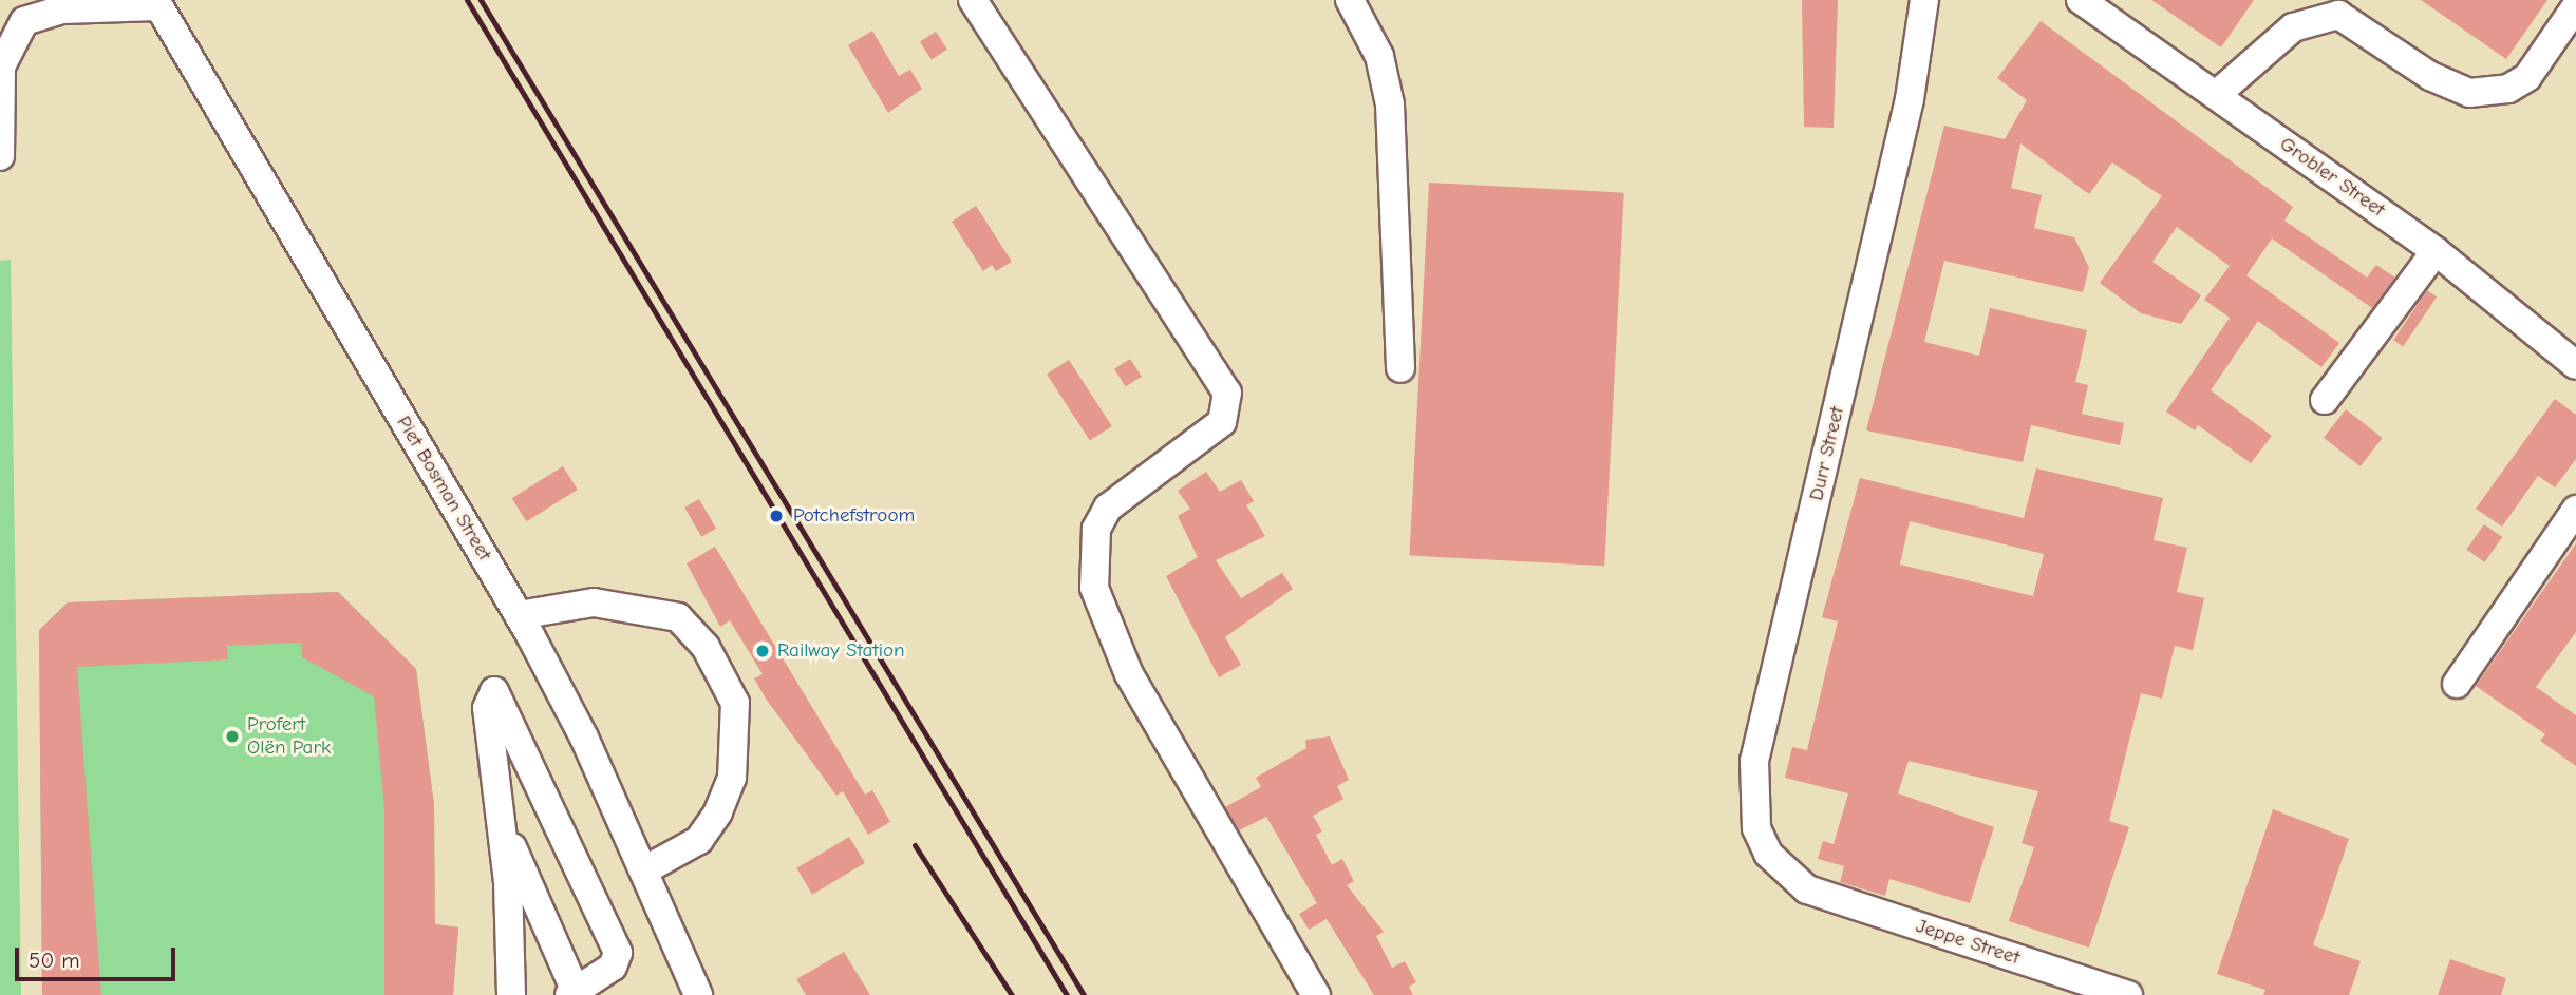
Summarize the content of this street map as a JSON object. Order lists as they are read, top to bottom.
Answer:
{
  "streets": {
    "street": [
      "Grobler Street",
      "Durr Street",
      "Piet Bosman Street",
      "Jeppe Street"
    ]
  },
  "crossings": [
    ["Durr Street", "Jeppe Street"]
  ],
  "places": ["Potchefstroom", "Railway Station", "Profert Olën Park"],
  "scale_bar": "50 m"
}
